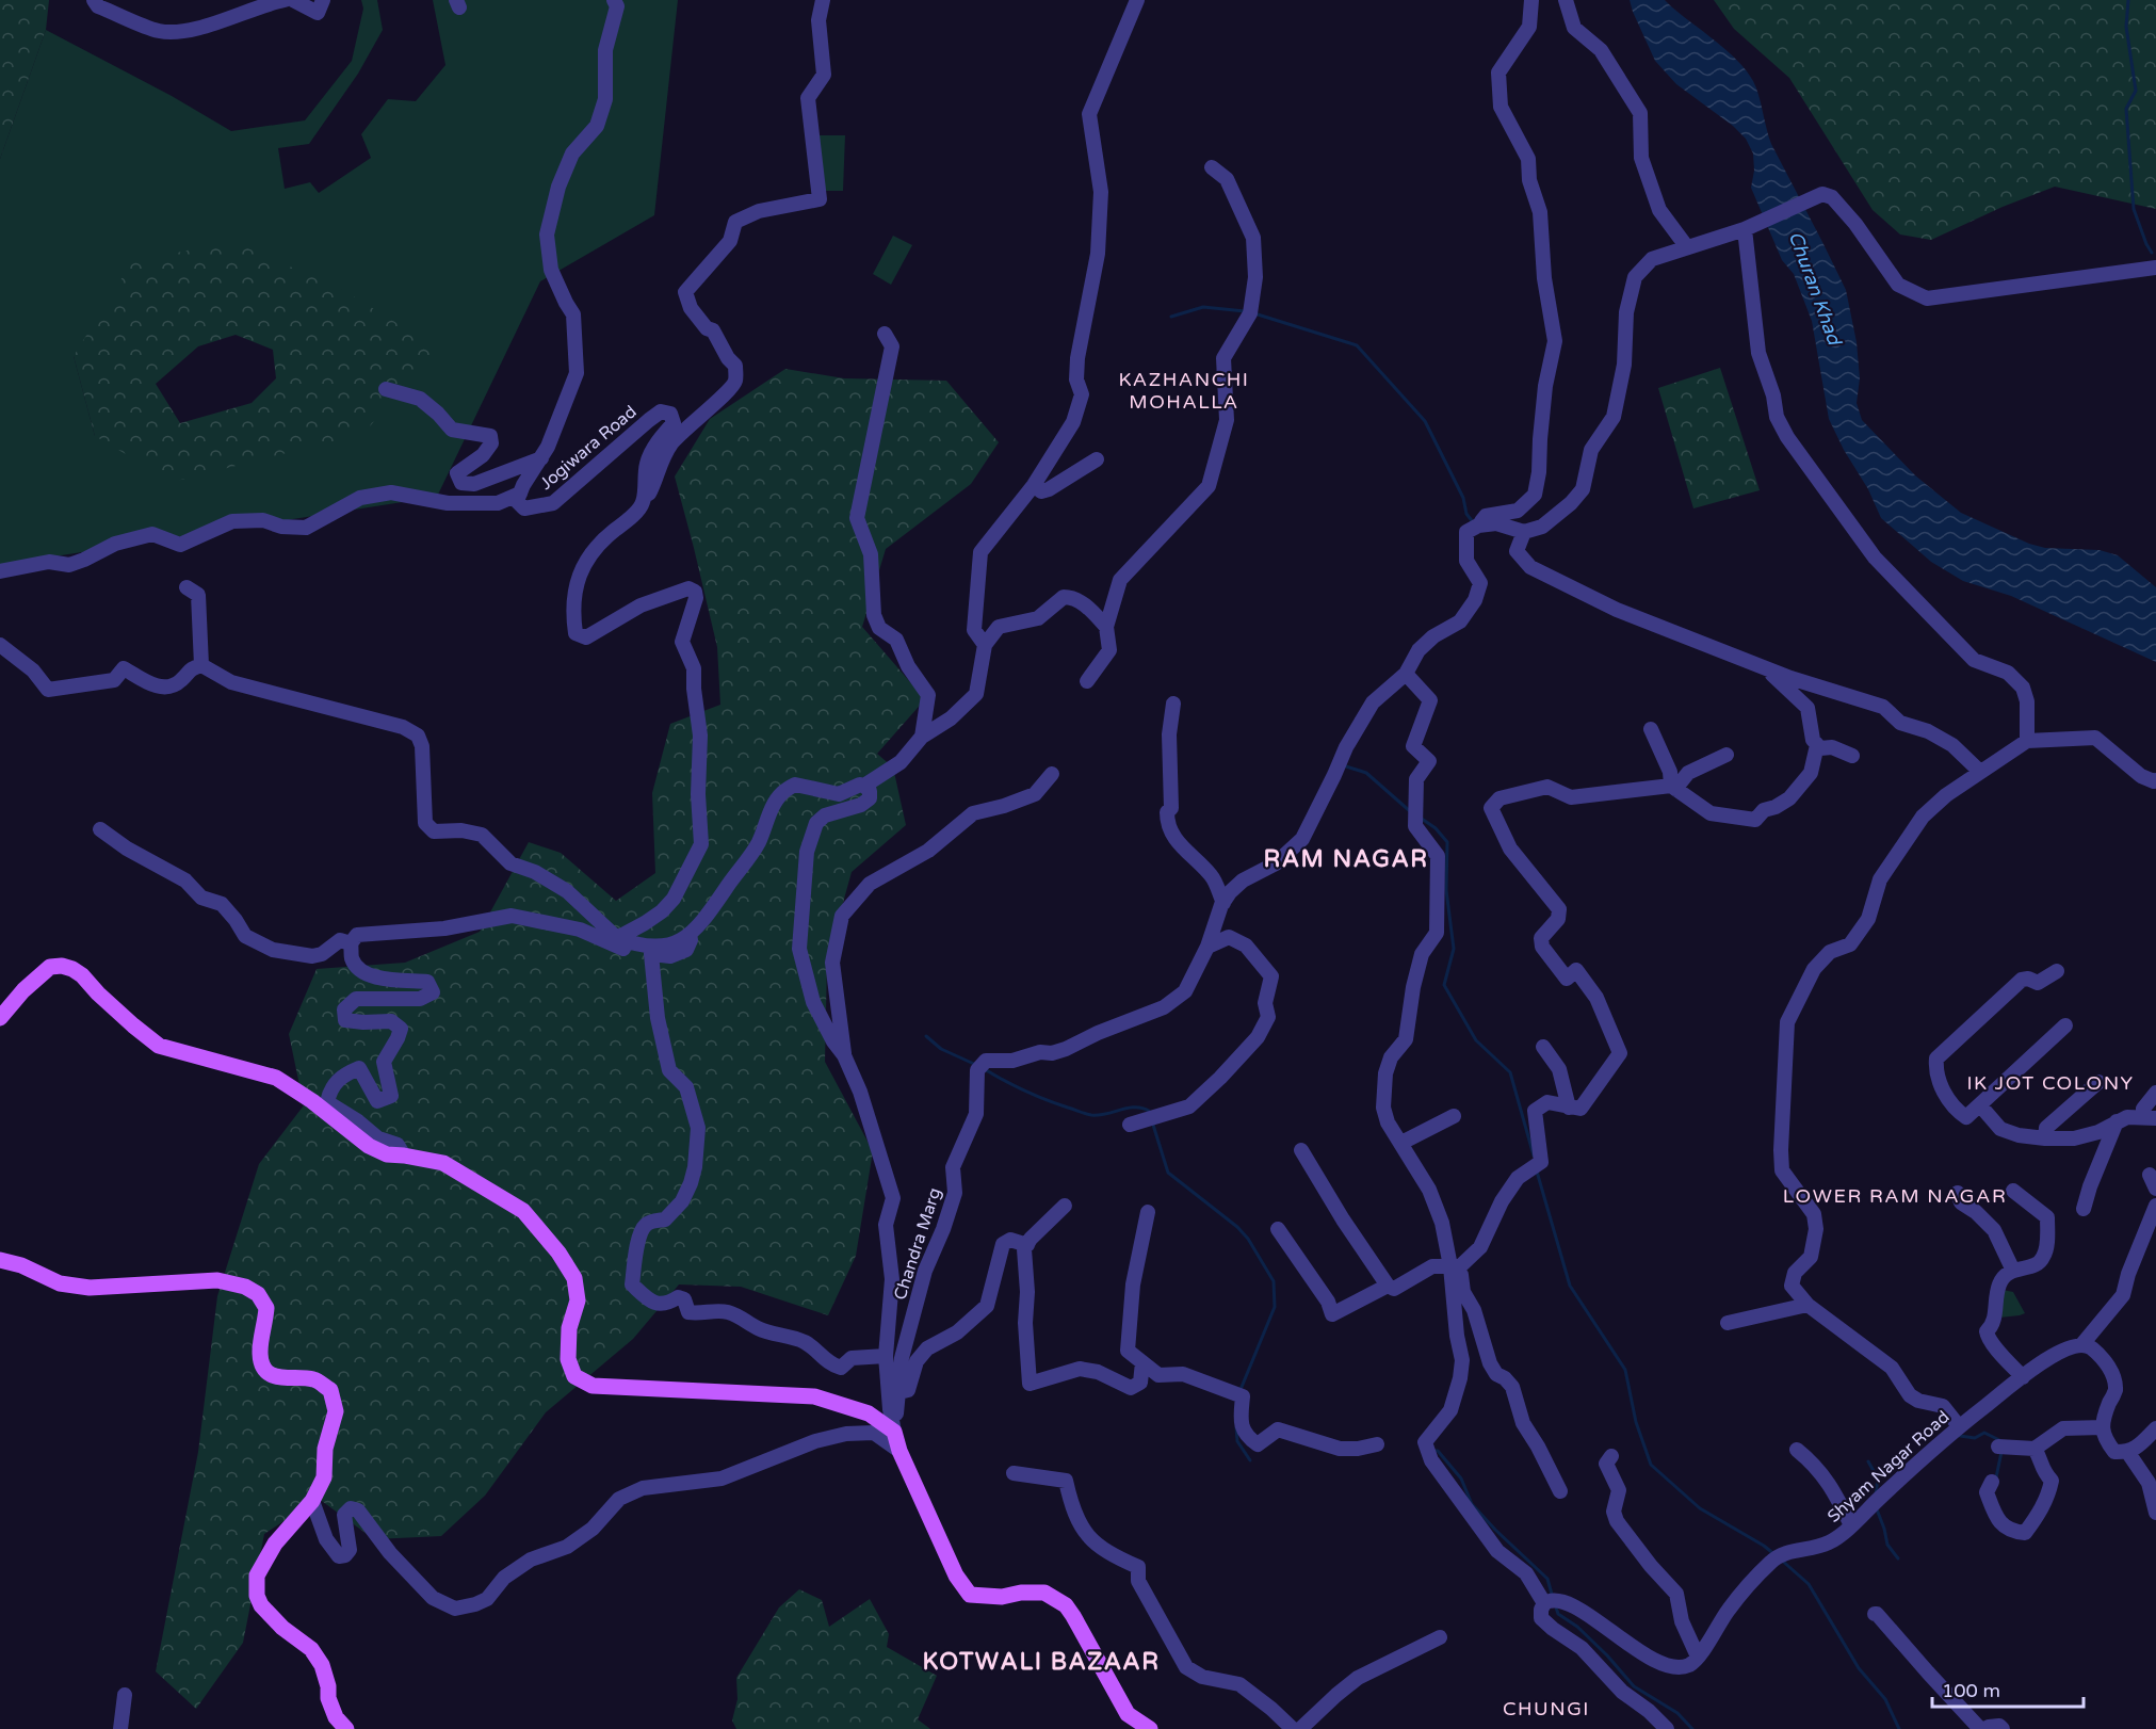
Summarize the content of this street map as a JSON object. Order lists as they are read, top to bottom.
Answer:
{
  "streets": {
    "street": ["Jogiwara Road", "Chandra Marg", "Shyam Nagar Road"]
  },
  "districts": [
    "KAZHANCHI MOHALLA",
    "RAM NAGAR",
    "IK JOT COLONY",
    "LOWER RAM NAGAR",
    "KOTWALI BAZAAR",
    "CHUNGI"
  ],
  "water": ["Churan Khad"],
  "scale_bar": "100 m"
}
